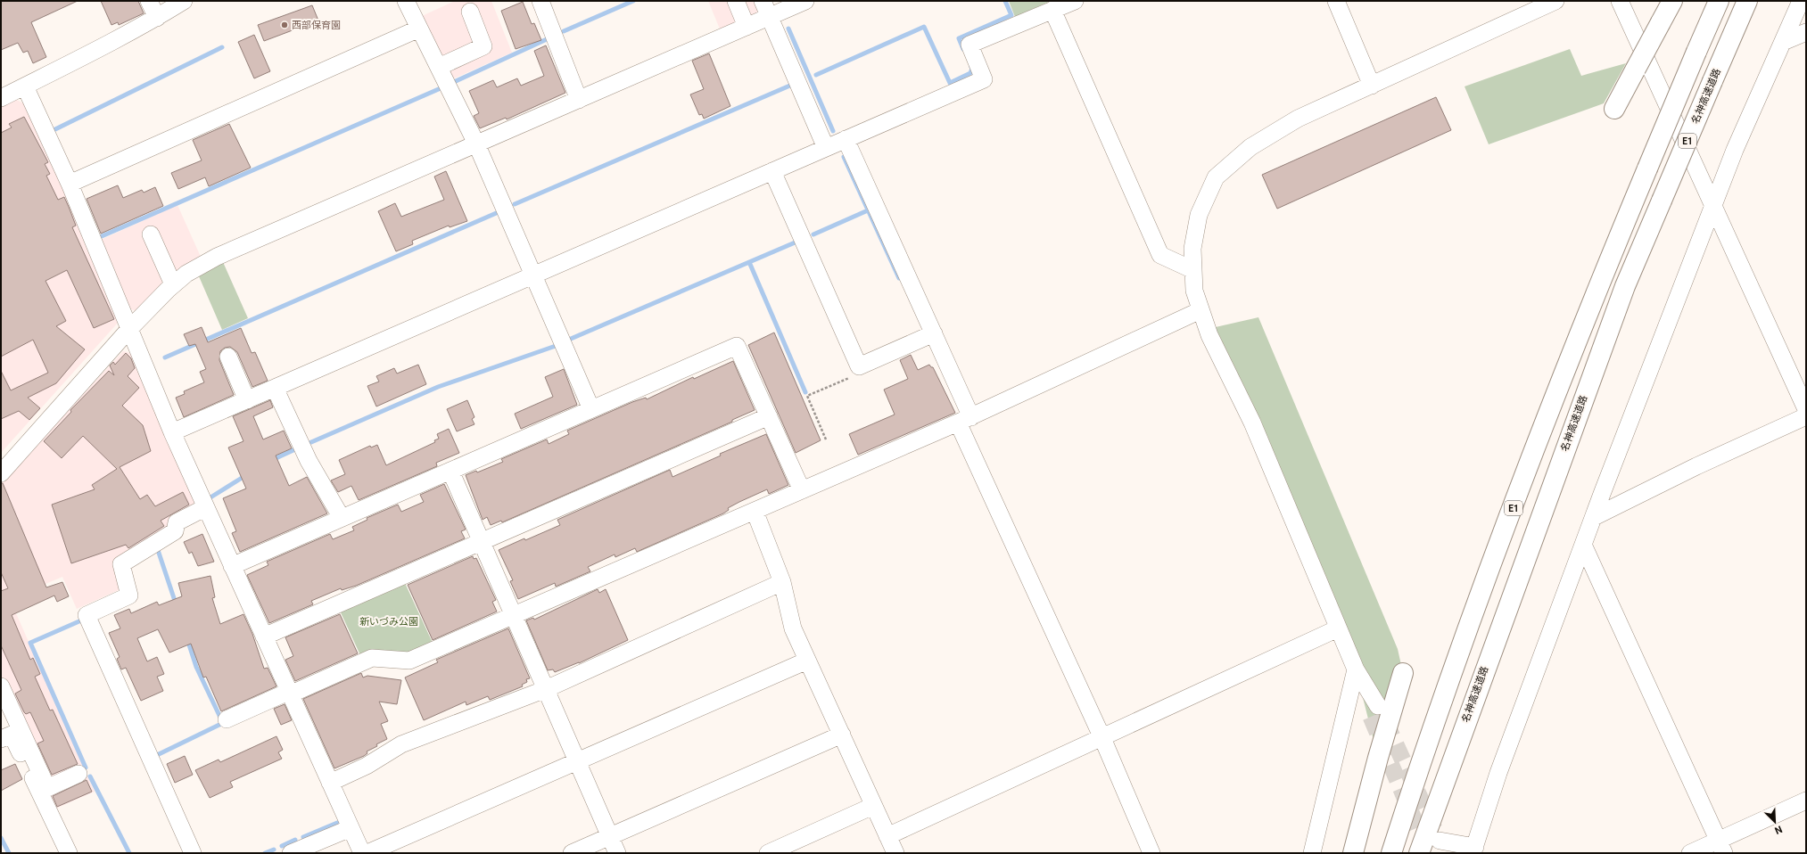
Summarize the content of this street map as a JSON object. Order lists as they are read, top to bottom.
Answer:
{
  "streets": {
    "highway": ["名神高速道路", "E1"]
  },
  "parks": ["新いづみ公園"],
  "places": ["西部保育園"],
  "north": "bottom right"
}
